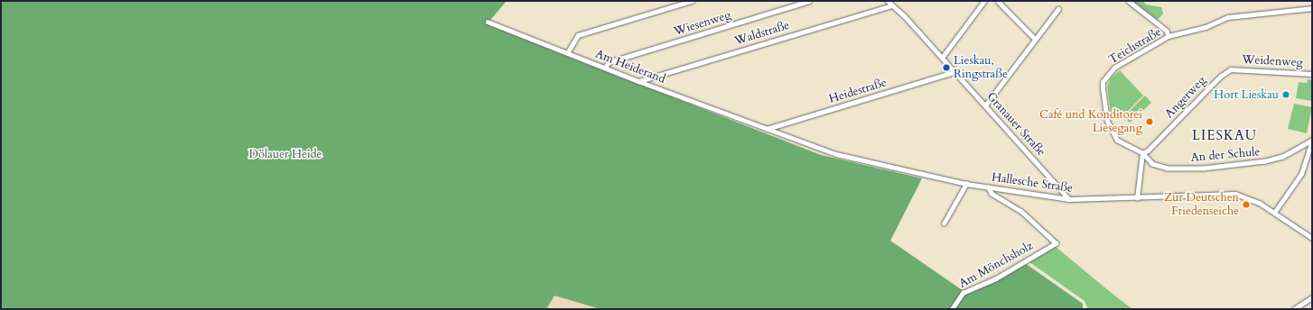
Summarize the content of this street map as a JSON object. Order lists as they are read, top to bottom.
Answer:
{
  "streets": {
    "street": [
      "Wiesenweg",
      "Waldstraße",
      "Teichstraße",
      "Weidenweg",
      "Am Heiderand",
      "Heidestraße",
      "Angerweg",
      "Granauer Straße",
      "An der Schule",
      "Hallesche Straße",
      "Am Mönchsholz"
    ]
  },
  "crossings": [
    ["Wiesenweg", "Am Heiderand"],
    ["Waldstraße", "Am Heiderand"],
    ["Waldstraße", "Granauer Straße"],
    ["Teichstraße", "Angerweg"],
    ["Teichstraße", "An der Schule"],
    ["Weidenweg", "Angerweg"],
    ["Am Heiderand", "Heidestraße"],
    ["Am Heiderand", "Hallesche Straße"],
    ["Heidestraße", "Granauer Straße"],
    ["Heidestraße", "Hallesche Straße"],
    ["Angerweg", "An der Schule"],
    ["Granauer Straße", "Hallesche Straße"],
    ["Hallesche Straße", "Am Mönchsholz"]
  ],
  "districts": ["LIESKAU"],
  "parks": ["Dölauer Heide"],
  "places": [
    "Lieskau, Ringstraße",
    "Hort Lieskau",
    "Café und Konditorei Liesegang",
    "Zur Deutschen Friedenseiche"
  ]
}
